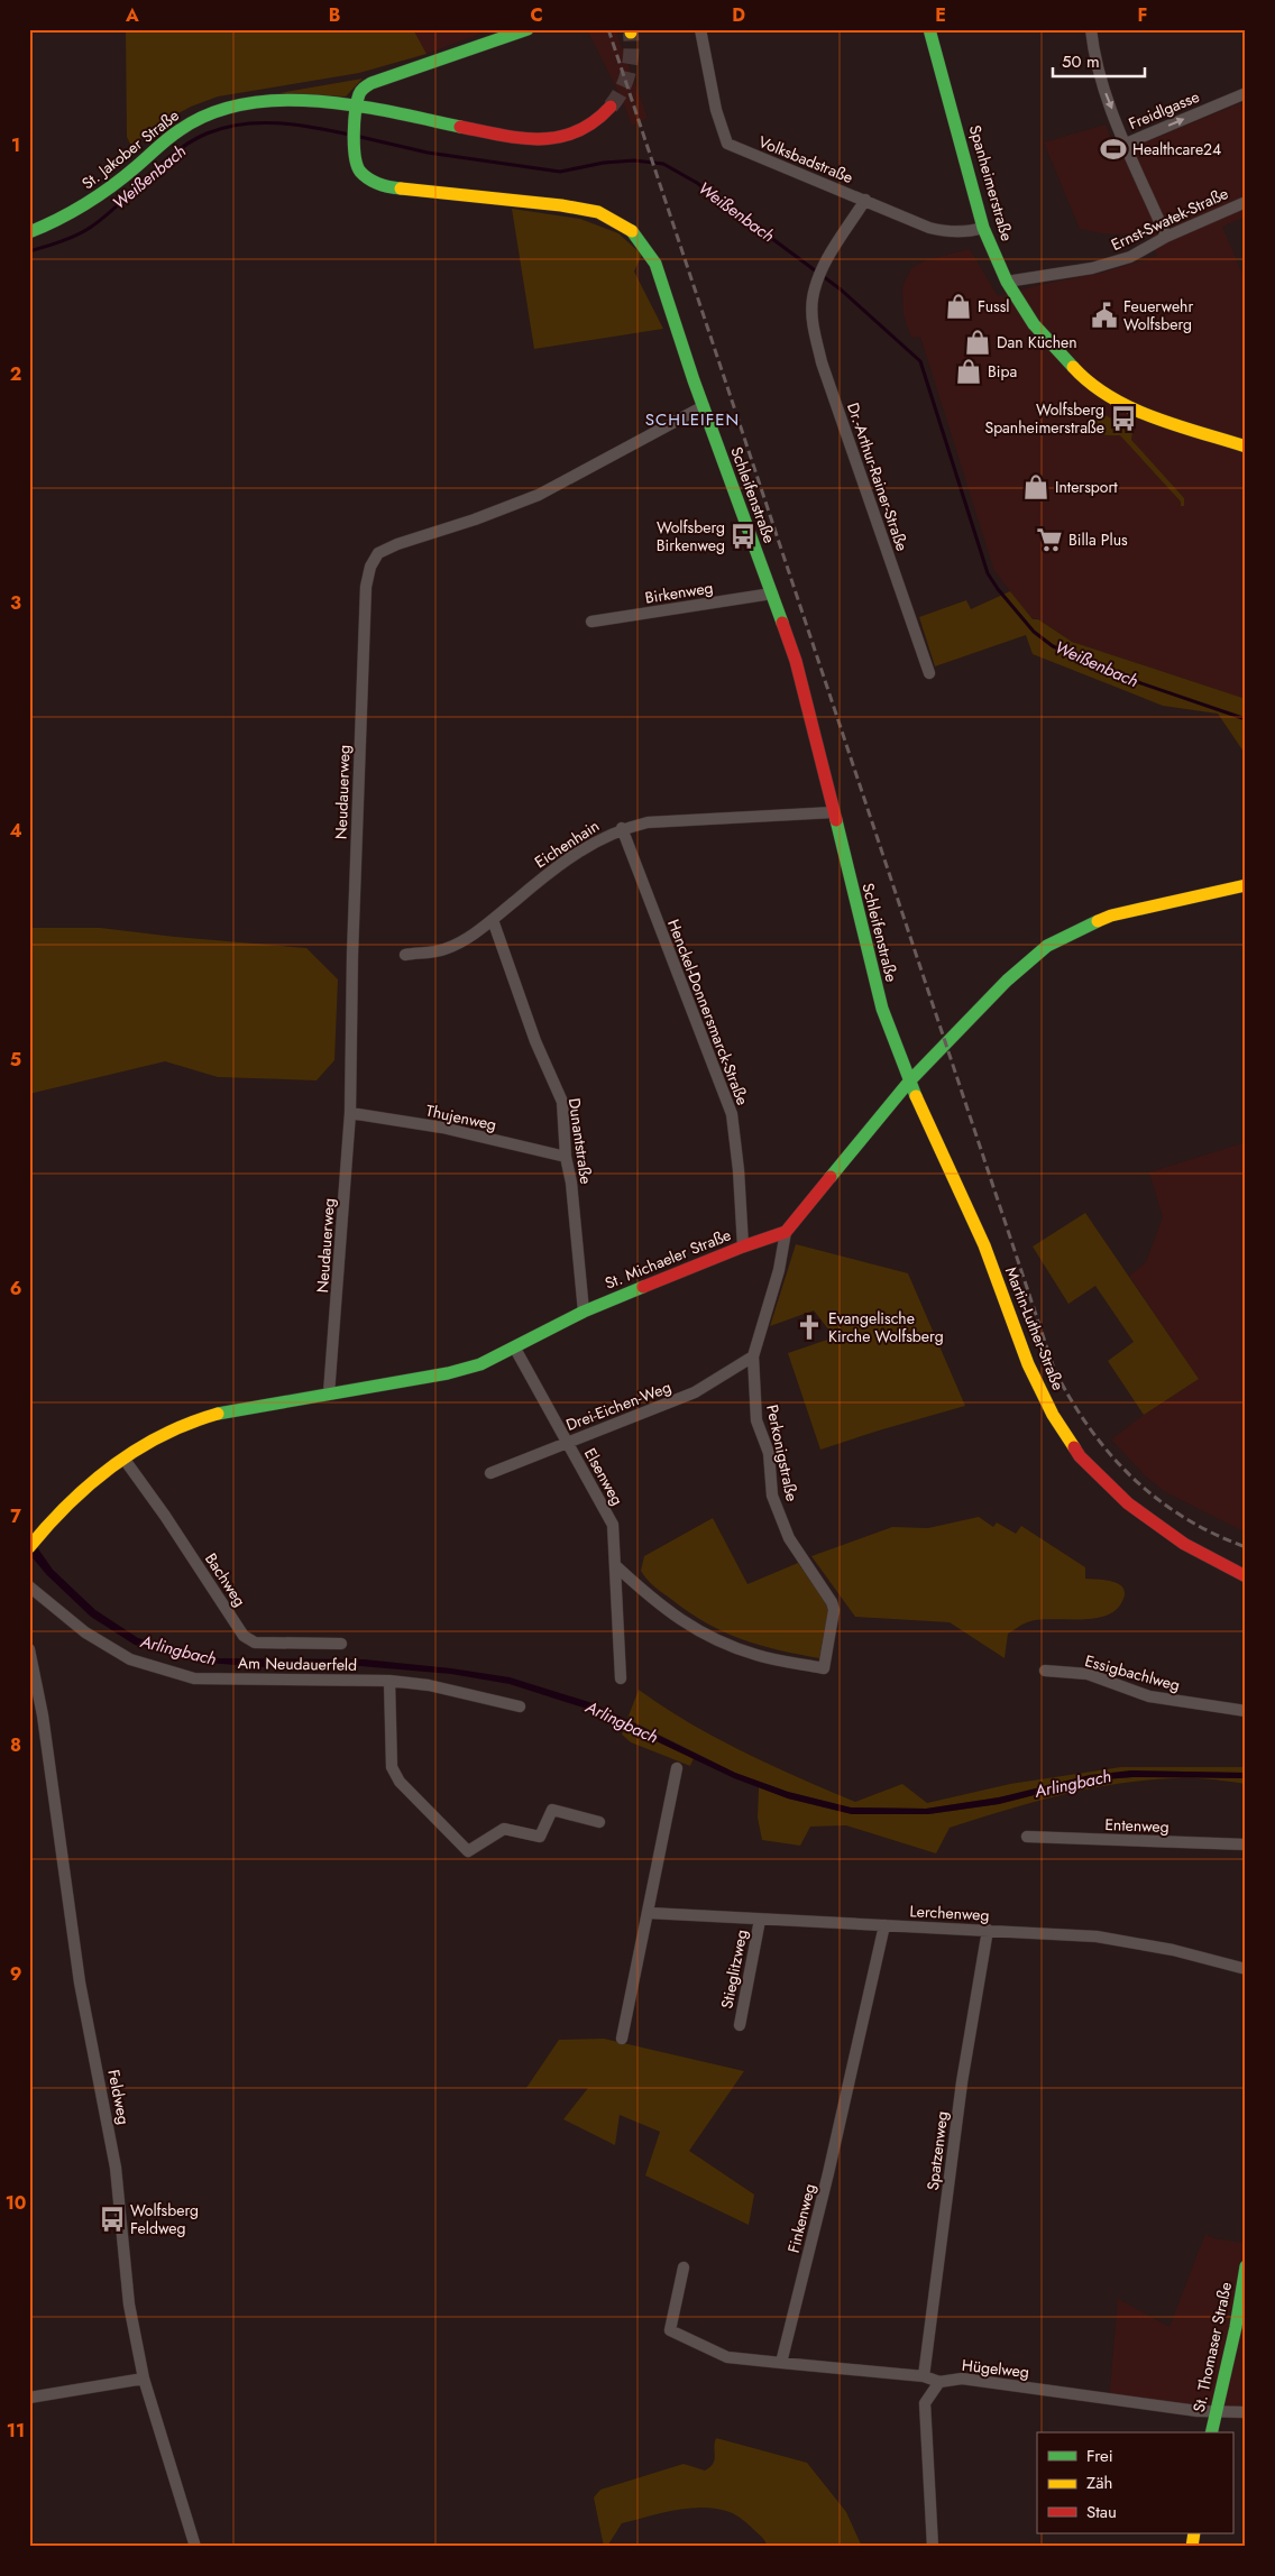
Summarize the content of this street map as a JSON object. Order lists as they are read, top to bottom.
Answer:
{
  "streets": {
    "main road": [
      "St. Jakober Straße",
      "Spanheimerstraße",
      "Schleifenstraße",
      "St. Michaeler Straße",
      "Martin-Luther-Straße",
      "St. Thomaser Straße"
    ],
    "street": [
      "Freidlgasse",
      "Volksbadstraße",
      "Ernst-Swatek-Straße",
      "Dr.-Arthur-Rainer-Straße",
      "Birkenweg",
      "Neudauerweg",
      "Eichenhain",
      "Henckel-Donnersmarck-Straße",
      "Thujenweg",
      "Dunantstraße",
      "Drei-Eichen-Weg",
      "Perkonigstraße",
      "Elsenweg",
      "Bachweg",
      "Am Neudauerfeld",
      "Essigbachlweg",
      "Entenweg",
      "Lerchenweg",
      "Stieglitzweg",
      "Feldweg",
      "Spatzenweg",
      "Finkenweg",
      "Hügelweg"
    ]
  },
  "crossings": [
    ["St. Jakober Straße", "Schleifenstraße"],
    ["Volksbadstraße", "Spanheimerstraße"],
    ["Volksbadstraße", "Dr.-Arthur-Rainer-Straße"],
    ["Spanheimerstraße", "Ernst-Swatek-Straße"],
    ["Schleifenstraße", "Birkenweg"],
    ["Schleifenstraße", "Neudauerweg"],
    ["Schleifenstraße", "Eichenhain"],
    ["Schleifenstraße", "Martin-Luther-Straße"],
    ["Neudauerweg", "Thujenweg"],
    ["Neudauerweg", "St. Michaeler Straße"],
    ["Eichenhain", "Henckel-Donnersmarck-Straße"],
    ["Eichenhain", "Dunantstraße"],
    ["Henckel-Donnersmarck-Straße", "St. Michaeler Straße"],
    ["Thujenweg", "Dunantstraße"],
    ["Dunantstraße", "St. Michaeler Straße"],
    ["St. Michaeler Straße", "Perkonigstraße"],
    ["St. Michaeler Straße", "Elsenweg"],
    ["St. Michaeler Straße", "Bachweg"],
    ["Drei-Eichen-Weg", "Perkonigstraße"],
    ["Drei-Eichen-Weg", "Elsenweg"],
    ["Perkonigstraße", "Elsenweg"],
    ["Lerchenweg", "Stieglitzweg"],
    ["Lerchenweg", "Spatzenweg"],
    ["Lerchenweg", "Finkenweg"],
    ["St. Thomaser Straße", "Hügelweg"]
  ],
  "one_way": ["Freidlgasse"],
  "districts": ["SCHLEIFEN"],
  "water": ["Weißenbach", "Arlingbach"],
  "places": {
    "sports": ["Healthcare24"],
    "shop": [
      "Fussl",
      "Dan Küchen",
      "Bipa",
      "Intersport"
    ],
    "public building": ["Feuerwehr Wolfsberg"],
    "bus stop": ["Wolfsberg Spanheimerstraße", "Wolfsberg Birkenweg", "Wolfsberg Feldweg"],
    "supermarket": ["Billa Plus"],
    "church": ["Evangelische Kirche Wolfsberg"]
  },
  "legend": ["Frei", "Zäh", "Stau"],
  "scale_bar": "50 m",
  "grid": {
    "columns": [
      "A",
      "B",
      "C",
      "D",
      "E",
      "F"
    ],
    "rows": [
      "1",
      "2",
      "3",
      "4",
      "5",
      "6",
      "7",
      "8",
      "9",
      "10",
      "11"
    ]
  }
}
